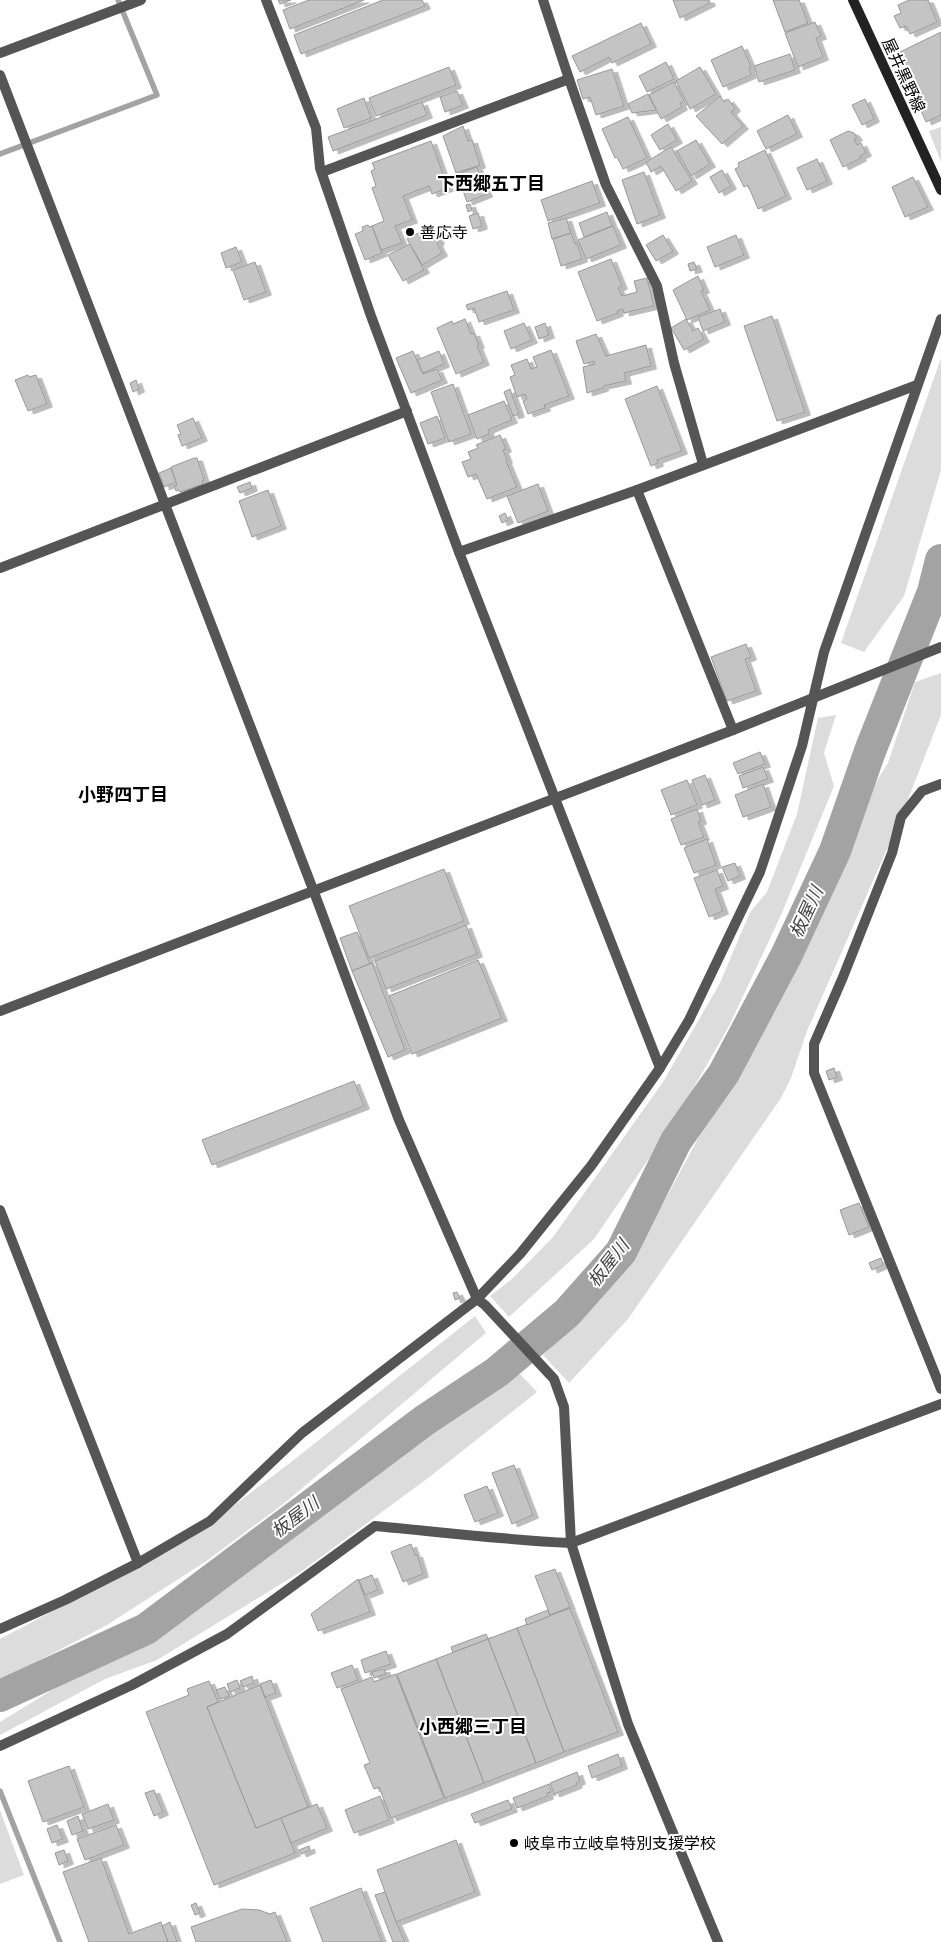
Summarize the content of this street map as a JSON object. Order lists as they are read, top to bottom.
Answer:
{
  "streets": {
    "main road": ["屋井黒野線"]
  },
  "districts": ["下西郷五丁目", "小野四丁目", "小西郷三丁目"],
  "water": ["板屋川"],
  "places": ["善応寺", "岐阜市立岐阜特別支援学校"]
}
